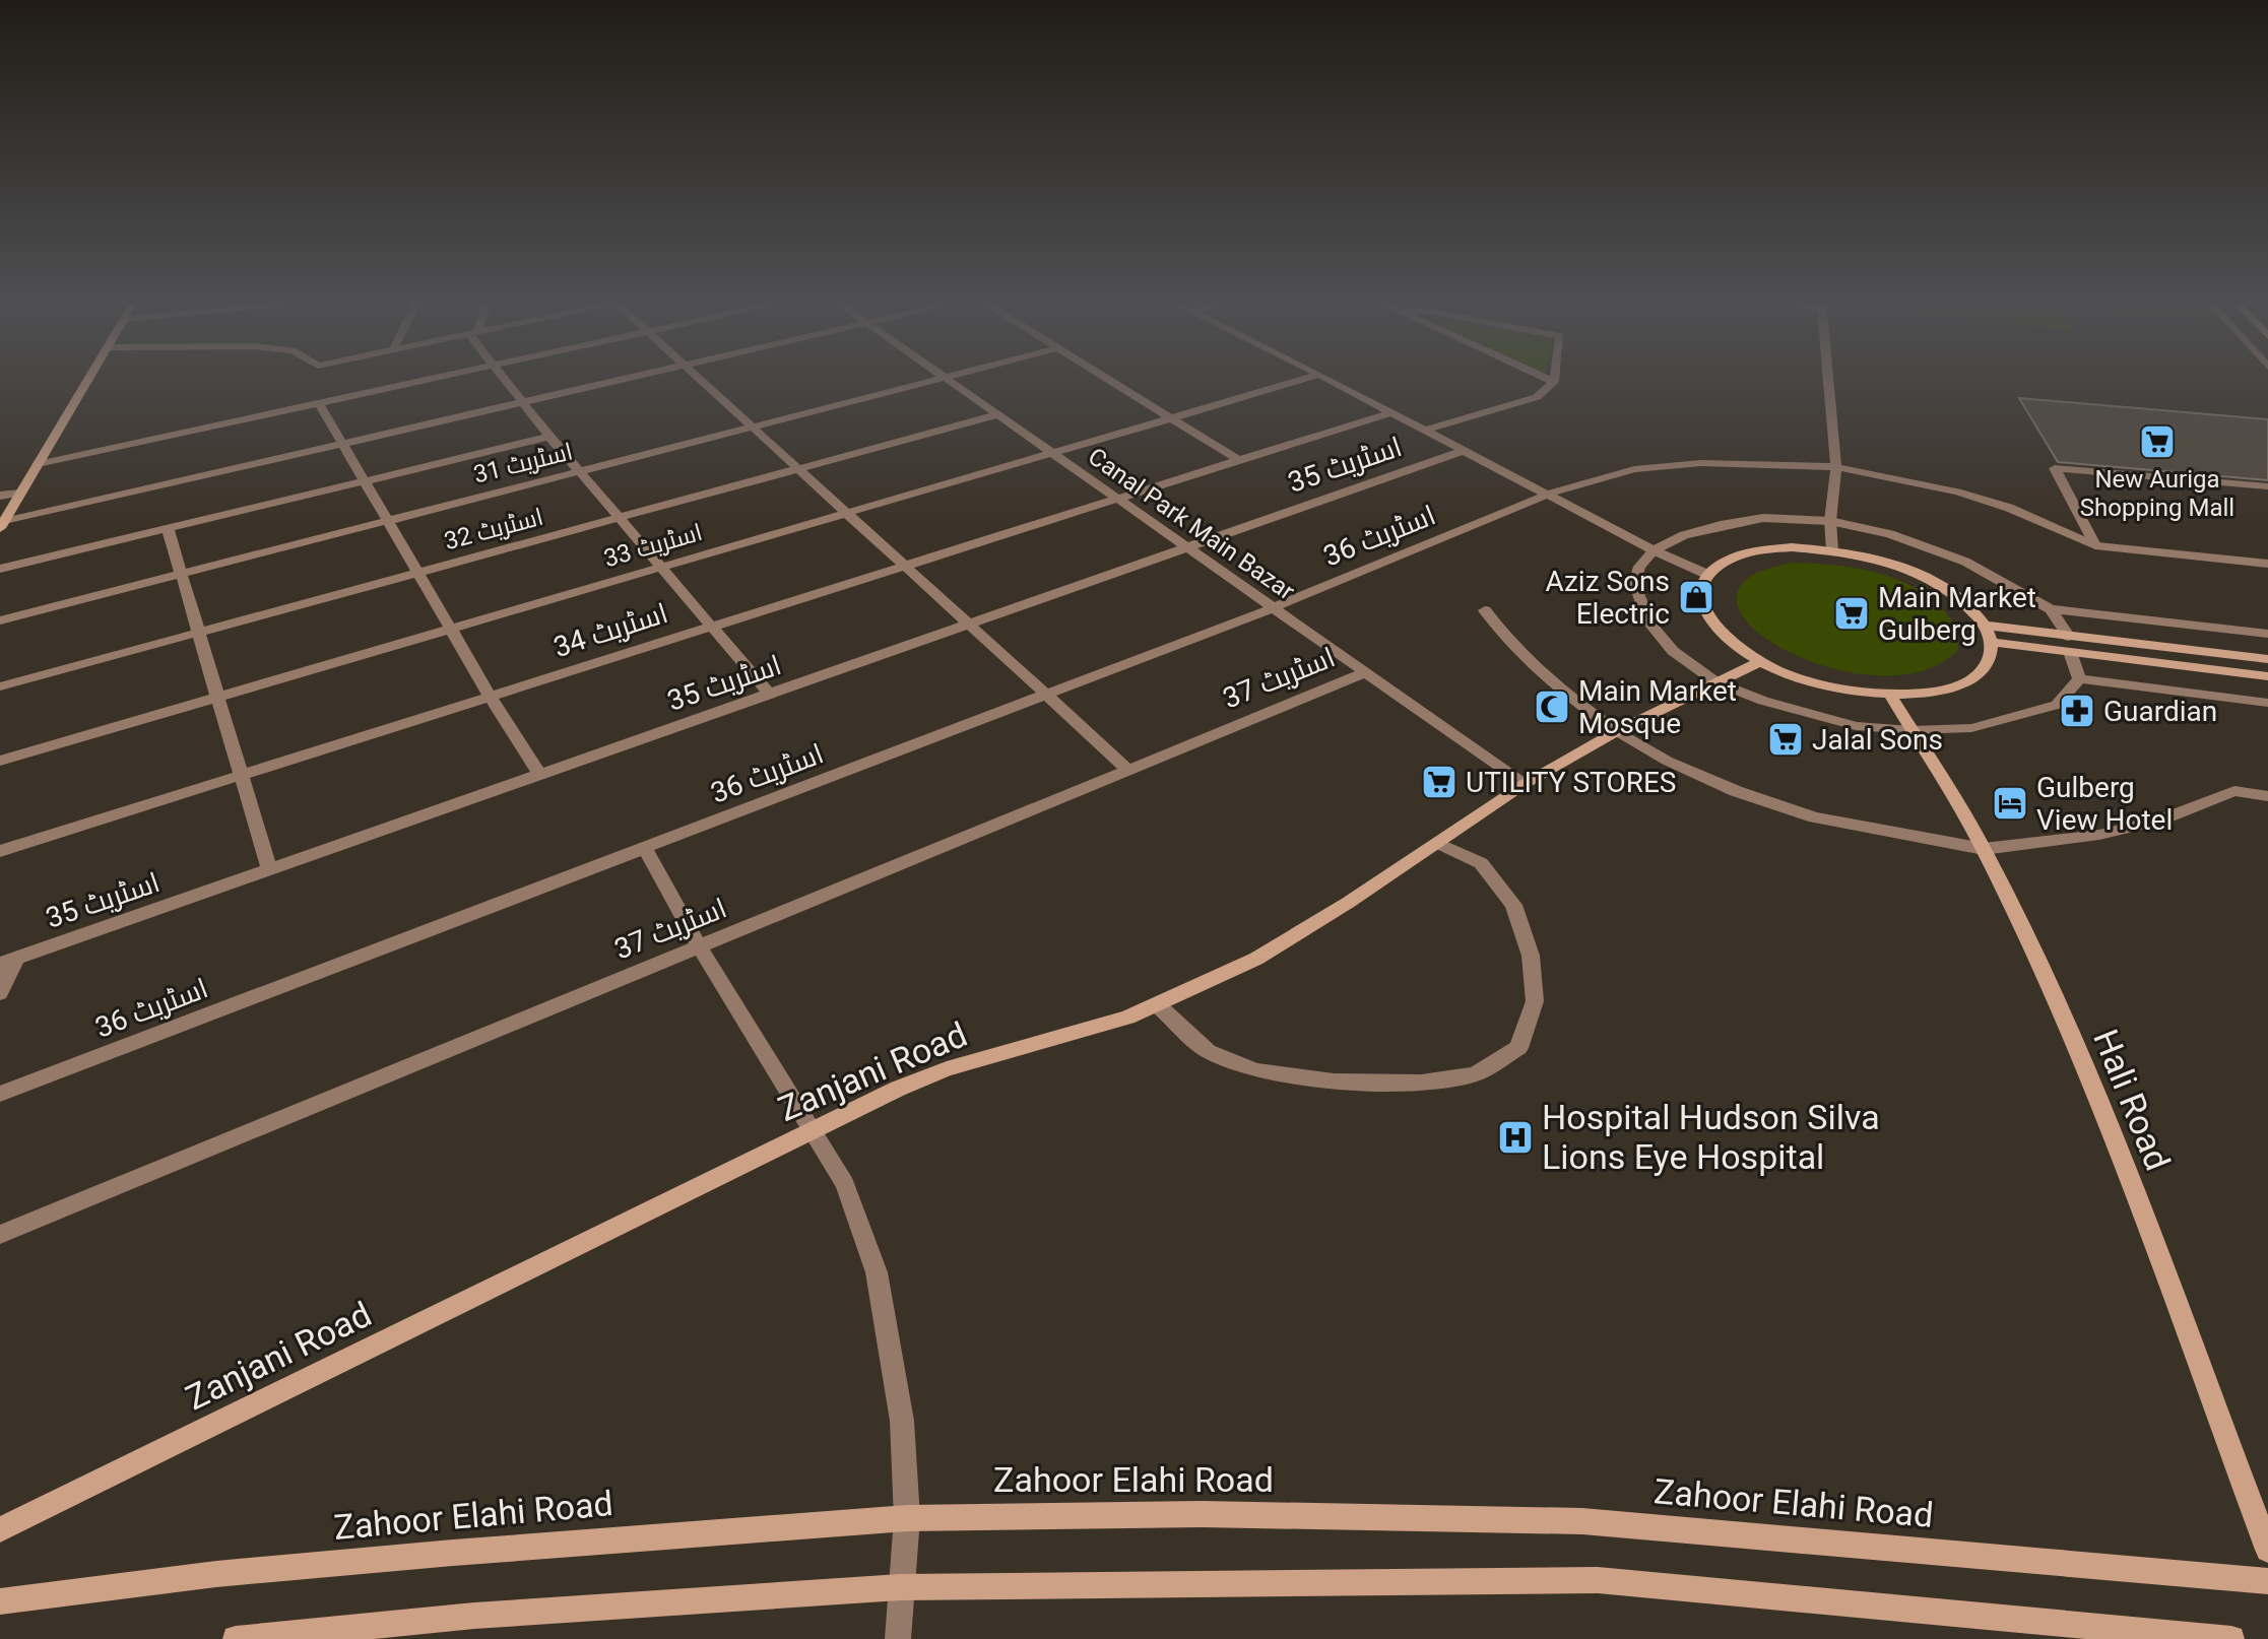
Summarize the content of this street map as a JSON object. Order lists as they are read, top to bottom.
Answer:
{
  "streets": {
    "street": [
      "اسٹریٹ 31",
      "اسٹریٹ 35",
      "Canal Park Main Bazar",
      "اسٹریٹ 32",
      "اسٹریٹ 36",
      "اسٹریٹ 33",
      "اسٹریٹ 34",
      "اسٹریٹ 37",
      "Zanjani Road",
      "Hali Road",
      "Zahoor Elahi Road"
    ]
  },
  "crossings": [
    ["اسٹریٹ 31", "Canal Park Main Bazar"],
    ["اسٹریٹ 35", "Canal Park Main Bazar"],
    ["Canal Park Main Bazar", "اسٹریٹ 32"],
    ["Canal Park Main Bazar", "اسٹریٹ 36"],
    ["Canal Park Main Bazar", "اسٹریٹ 33"],
    ["Canal Park Main Bazar", "اسٹریٹ 34"],
    ["Canal Park Main Bazar", "اسٹریٹ 37"],
    ["Canal Park Main Bazar", "Zanjani Road"]
  ],
  "places": {
    "supermarket": [
      "New Auriga Shopping Mall",
      "Main Market Gulberg",
      "Jalal Sons",
      "UTILITY STORES"
    ],
    "shop": ["Aziz Sons Electric"],
    "mosque": ["Main Market Mosque"],
    "pharmacy": ["Guardian"],
    "hotel": ["Gulberg View Hotel"],
    "hospital": ["Hospital Hudson Silva Lions Eye Hospital"]
  }
}
